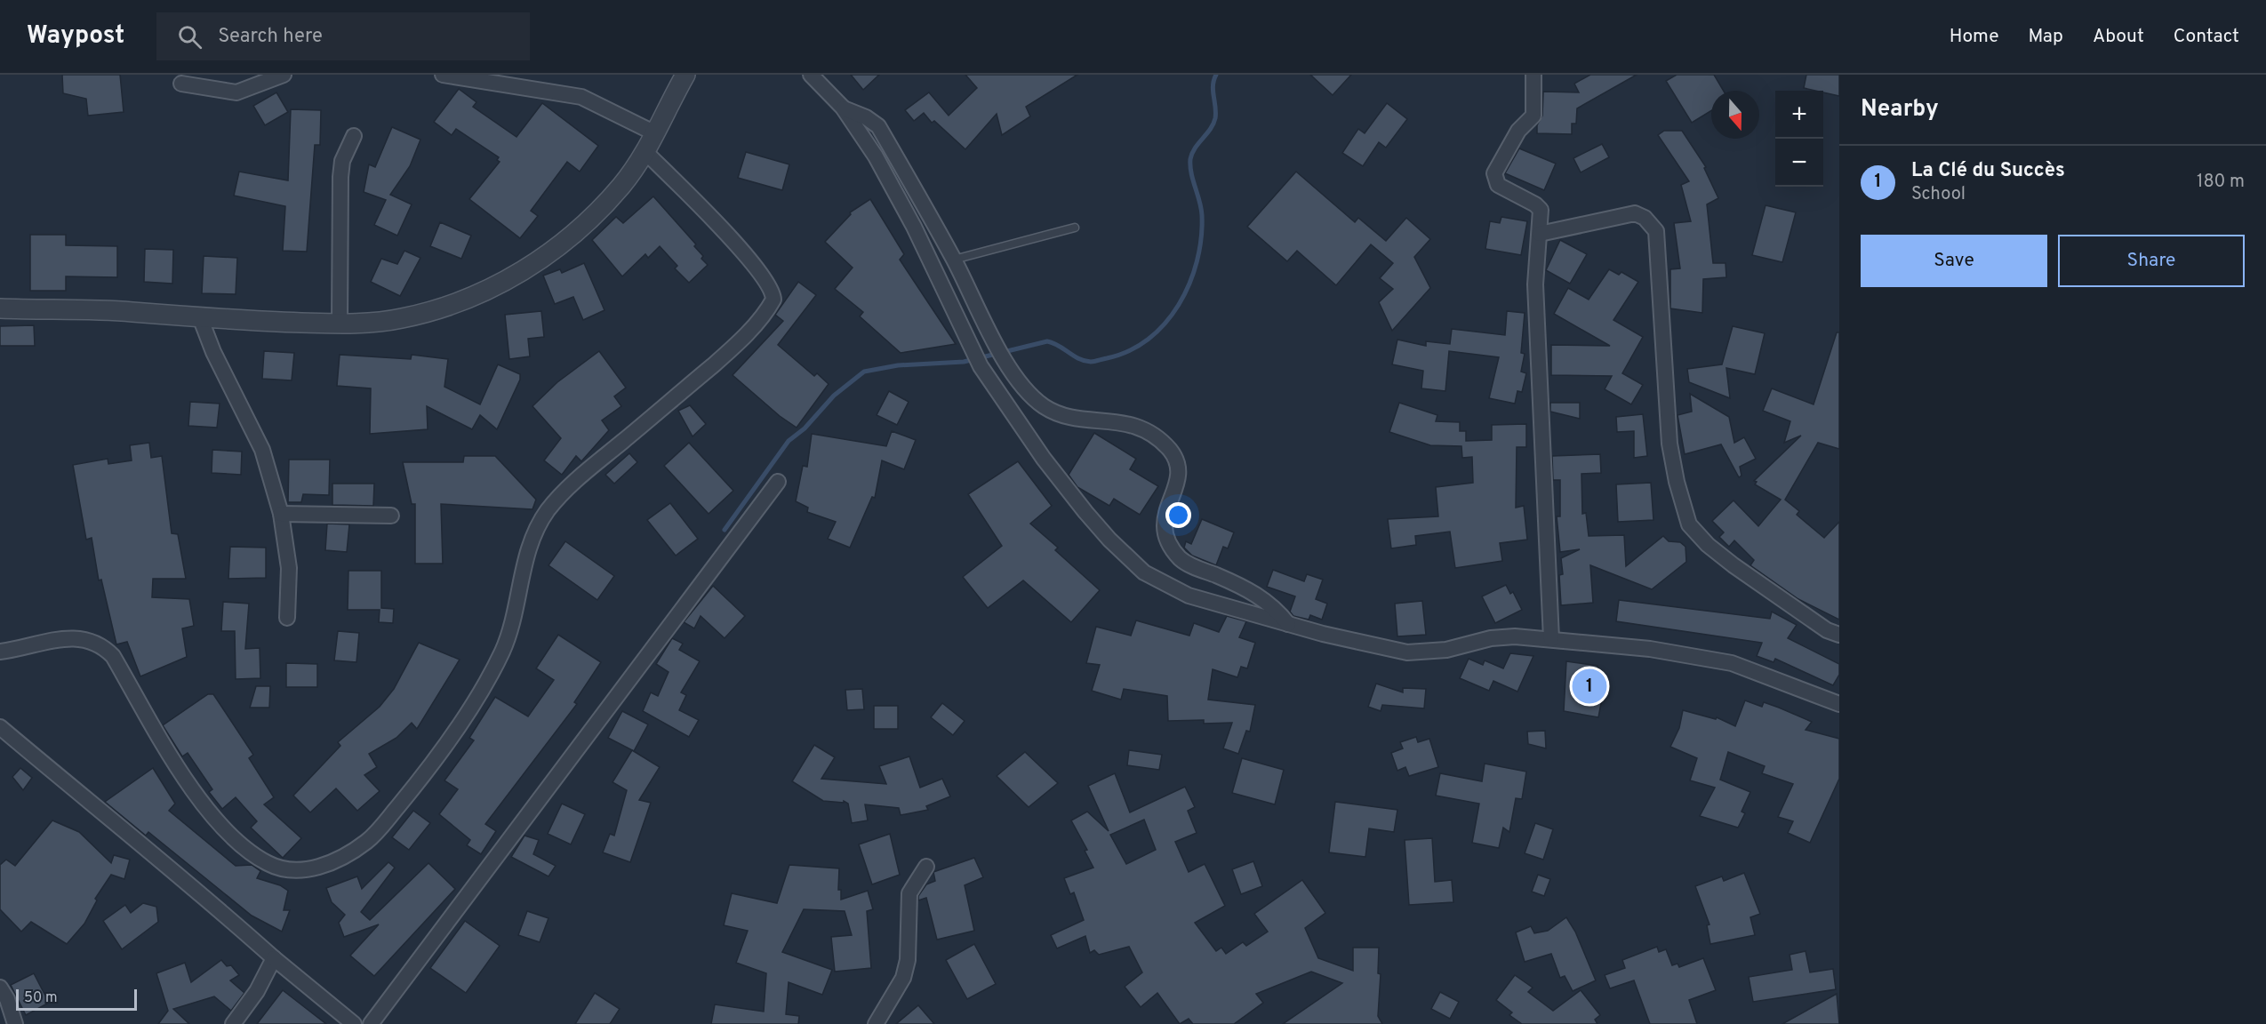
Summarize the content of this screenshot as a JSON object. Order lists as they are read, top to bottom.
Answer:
{
  "scale_bar": "50 m",
  "north": "bottom",
  "page": {
    "header": "Waypost",
    "search": "Search here",
    "nav": [
      "Home",
      "Map",
      "About",
      "Contact"
    ],
    "heading": "Nearby",
    "map_buttons": ["+", "−"],
    "list": [
      {
        "mark": "1",
        "name": "La Clé du Succès",
        "note": "School",
        "value": "180 m"
      }
    ],
    "buttons": ["Save", "Share"],
    "pins": "1",
    "scale": "50 m"
  }
}
